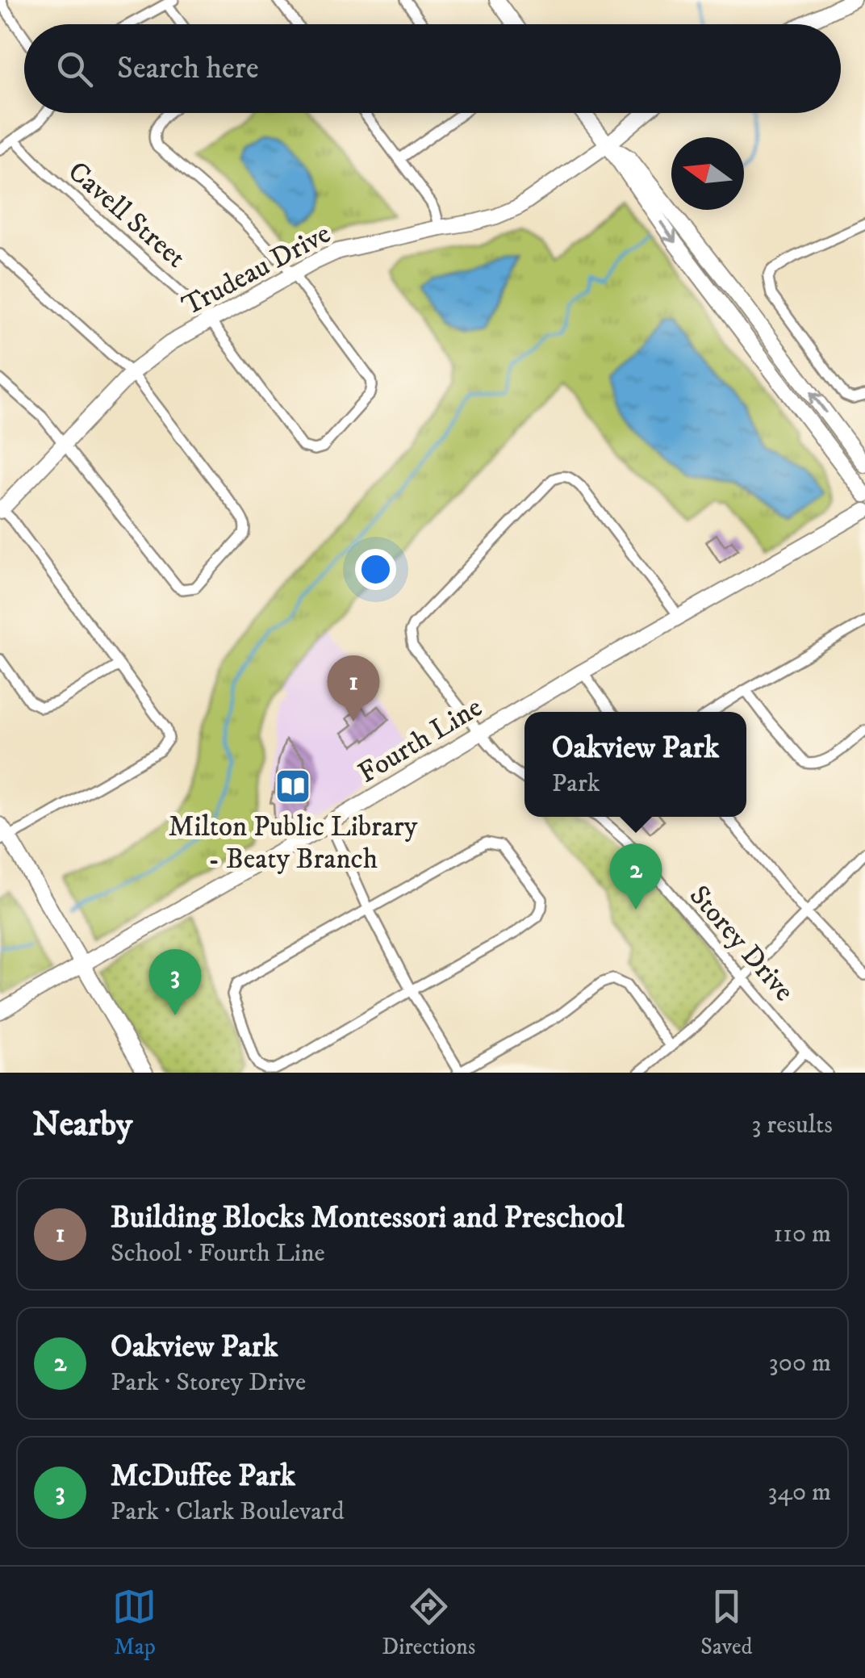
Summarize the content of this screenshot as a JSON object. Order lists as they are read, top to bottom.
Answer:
{
  "streets": {
    "main road": ["Trudeau Drive", "Fourth Line"],
    "street": ["Cavell Street", "Storey Drive"]
  },
  "crossings": [
    ["Cavell Street", "Trudeau Drive"]
  ],
  "places": {
    "library": ["Milton Public Library - Beaty Branch"]
  },
  "north": "left",
  "page": {
    "search": "Search here",
    "pins": ["1", "2", "3"],
    "popup": ["Oakview Park", "Park"],
    "heading": ["Nearby", "3 results"],
    "list": [
      {
        "mark": "1",
        "name": "Building Blocks Montessori and Preschool",
        "note": "School · Fourth Line",
        "value": "110 m"
      },
      {
        "mark": "2",
        "name": "Oakview Park",
        "note": "Park · Storey Drive",
        "value": "300 m"
      },
      {
        "mark": "3",
        "name": "McDuffee Park",
        "note": "Park · Clark Boulevard",
        "value": "340 m"
      }
    ],
    "nav": ["Map", "Directions", "Saved"]
  }
}
